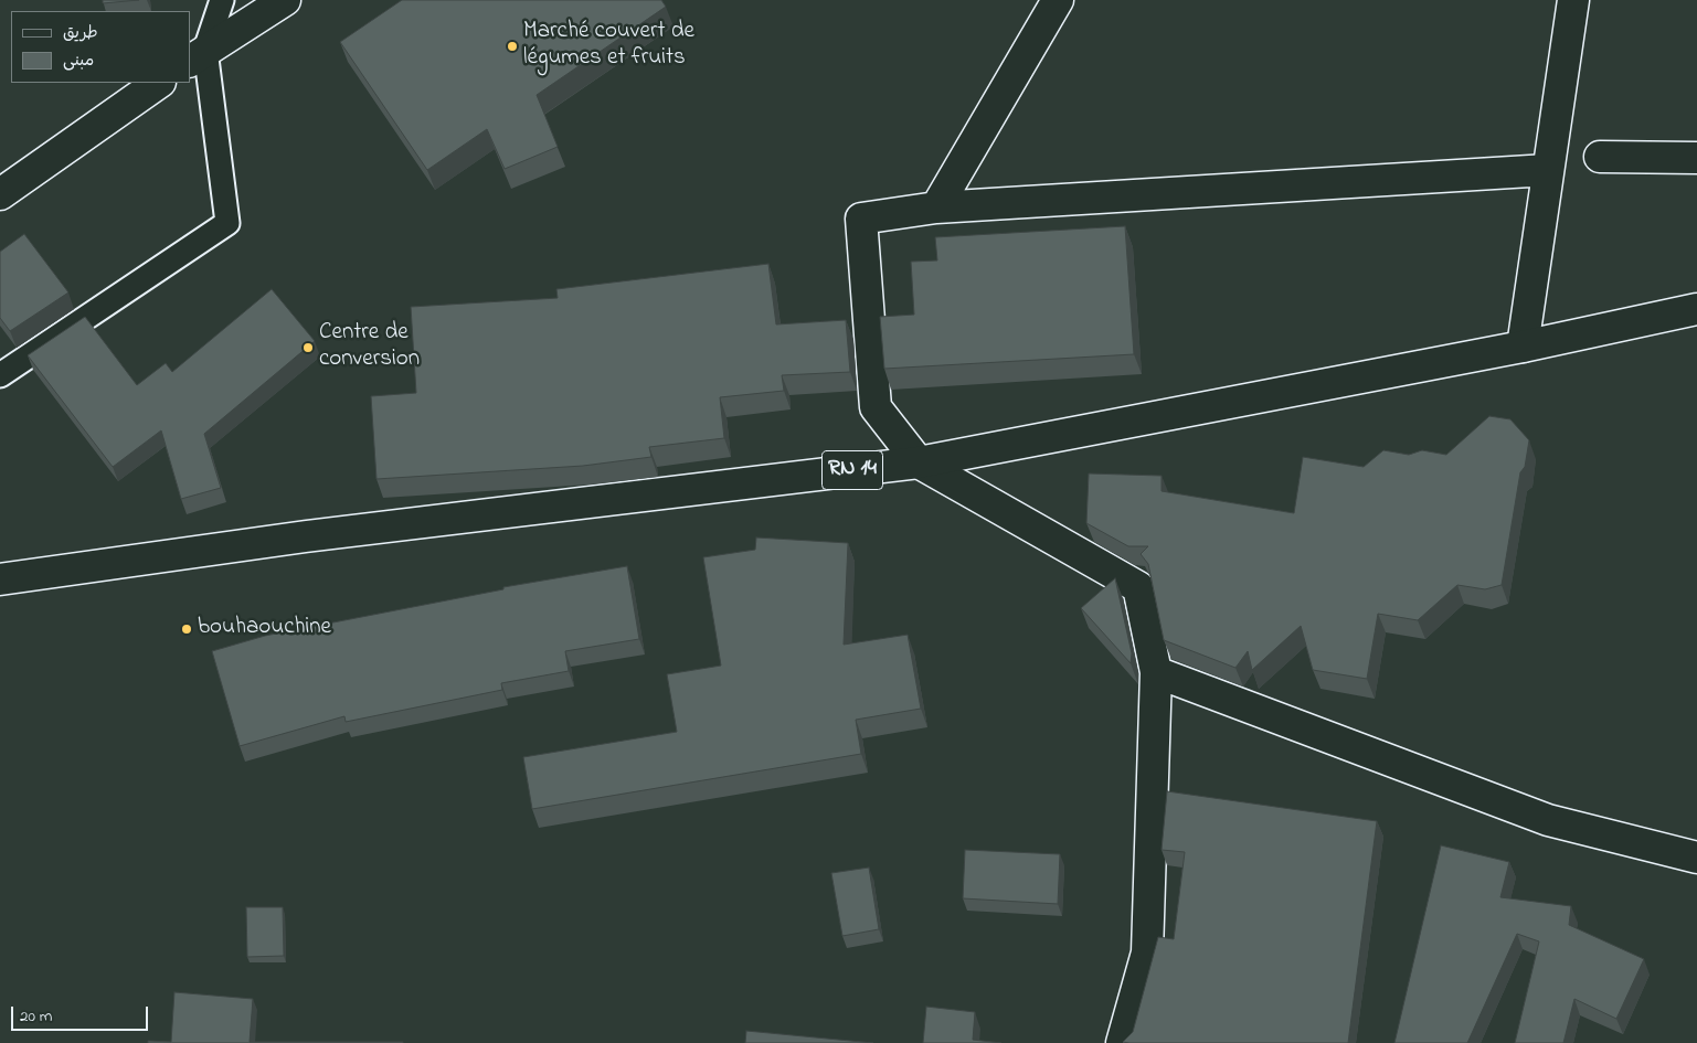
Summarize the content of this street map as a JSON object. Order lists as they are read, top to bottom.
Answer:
{
  "streets": {
    "street": ["RN 14"]
  },
  "places": ["Marché couvert de légumes et fruits", "Centre de conversion", "bouhaouchine"],
  "legend": ["طريق", "مبنى"],
  "scale_bar": "20 m"
}
